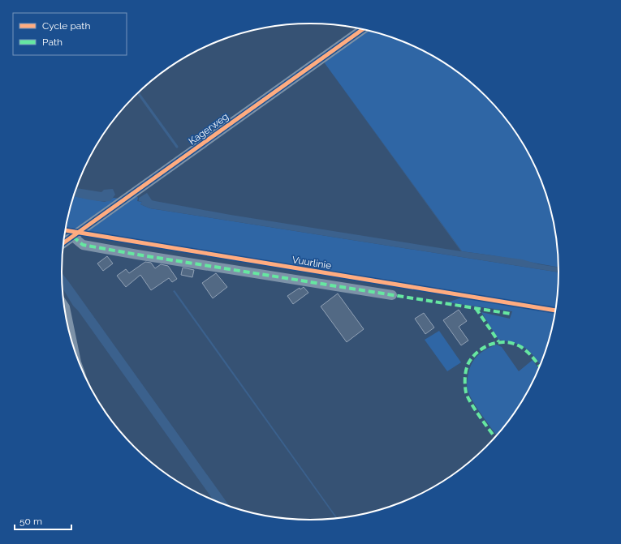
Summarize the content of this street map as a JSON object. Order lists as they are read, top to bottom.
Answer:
{
  "streets": {
    "street": ["Kagerweg"],
    "cycle path": ["Vuurlinie"]
  },
  "legend": ["Cycle path", "Path"],
  "scale_bar": "50 m"
}
